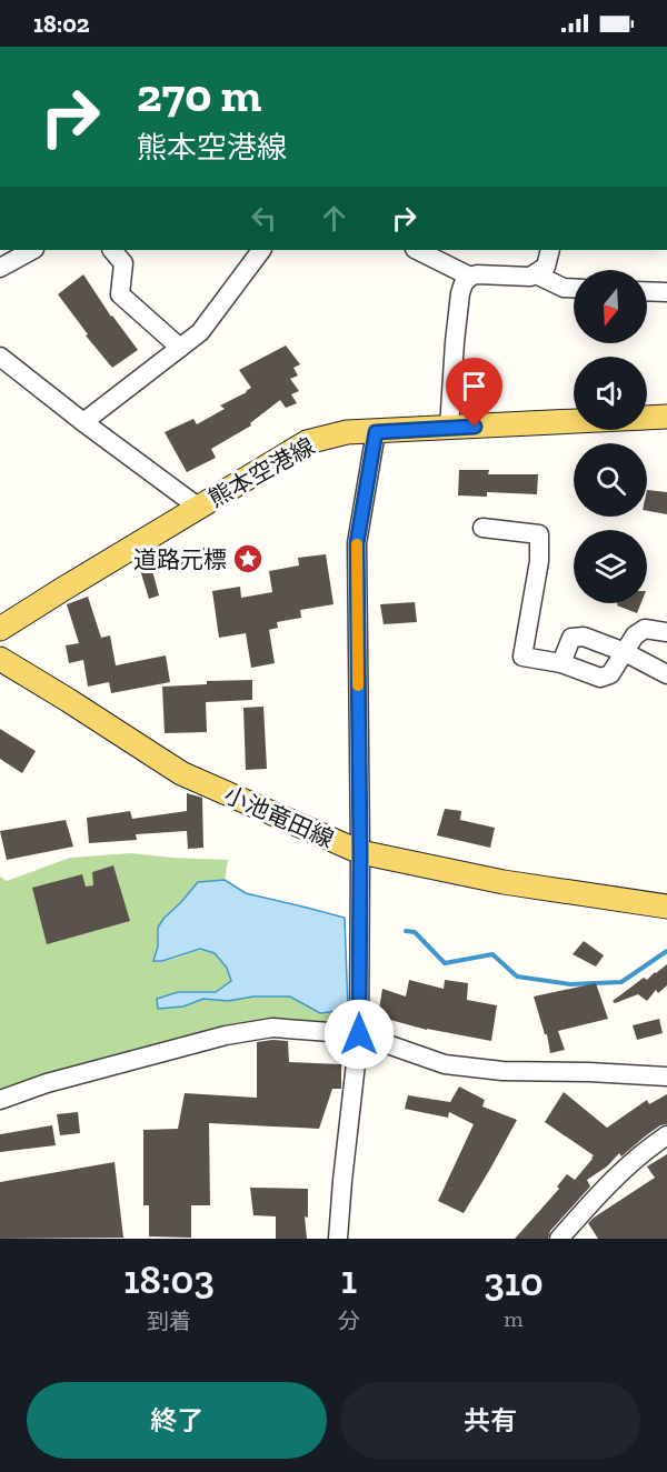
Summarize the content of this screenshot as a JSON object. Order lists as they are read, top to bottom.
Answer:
{
  "streets": {
    "main road": ["熊本空港線", "小池竜田線"]
  },
  "places": {
    "place": ["道路元標"]
  },
  "north": "bottom",
  "page": {
    "status": "18:02",
    "turn": ["270 m", "熊本空港線"],
    "eta": [
      "18:03",
      "到着",
      "1",
      "分",
      "310",
      "m"
    ],
    "buttons": ["終了", "共有"]
  }
}
